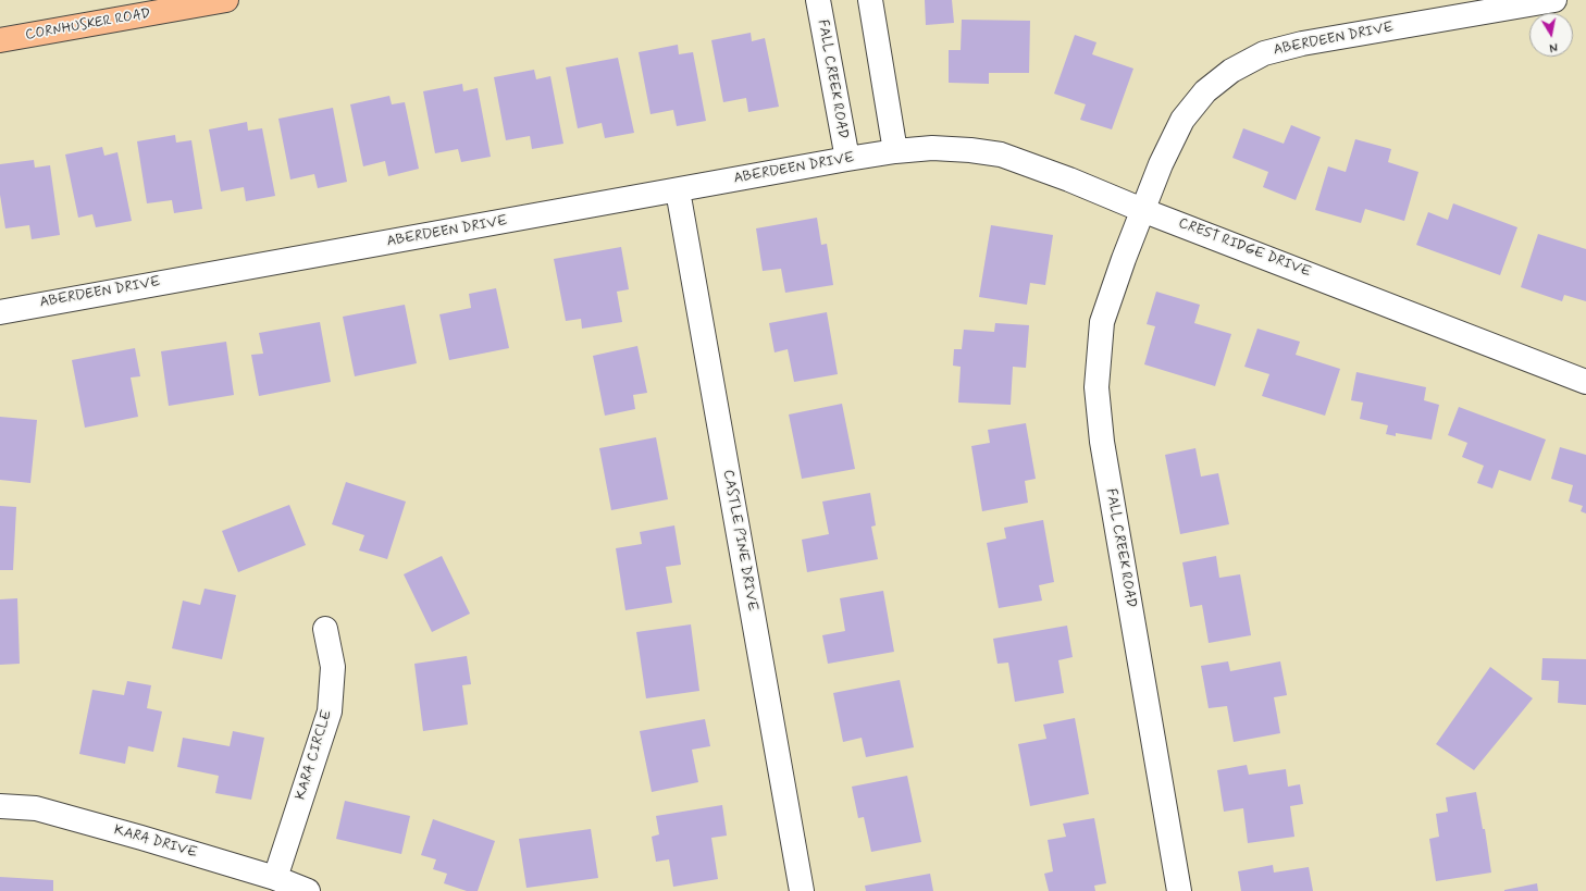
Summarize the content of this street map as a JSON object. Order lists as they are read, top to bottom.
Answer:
{
  "streets": {
    "main road": ["CORNHUSKER ROAD"],
    "street": [
      "ABERDEEN DRIVE",
      "FALL CREEK ROAD",
      "CREST RIDGE DRIVE",
      "CASTLE PINE DRIVE",
      "KARA CIRCLE",
      "KARA DRIVE"
    ]
  },
  "crossings": [
    ["ABERDEEN DRIVE", "FALL CREEK ROAD"],
    ["ABERDEEN DRIVE", "CREST RIDGE DRIVE"],
    ["ABERDEEN DRIVE", "CASTLE PINE DRIVE"],
    ["FALL CREEK ROAD", "CREST RIDGE DRIVE"],
    ["KARA CIRCLE", "KARA DRIVE"]
  ],
  "north": "bottom"
}
